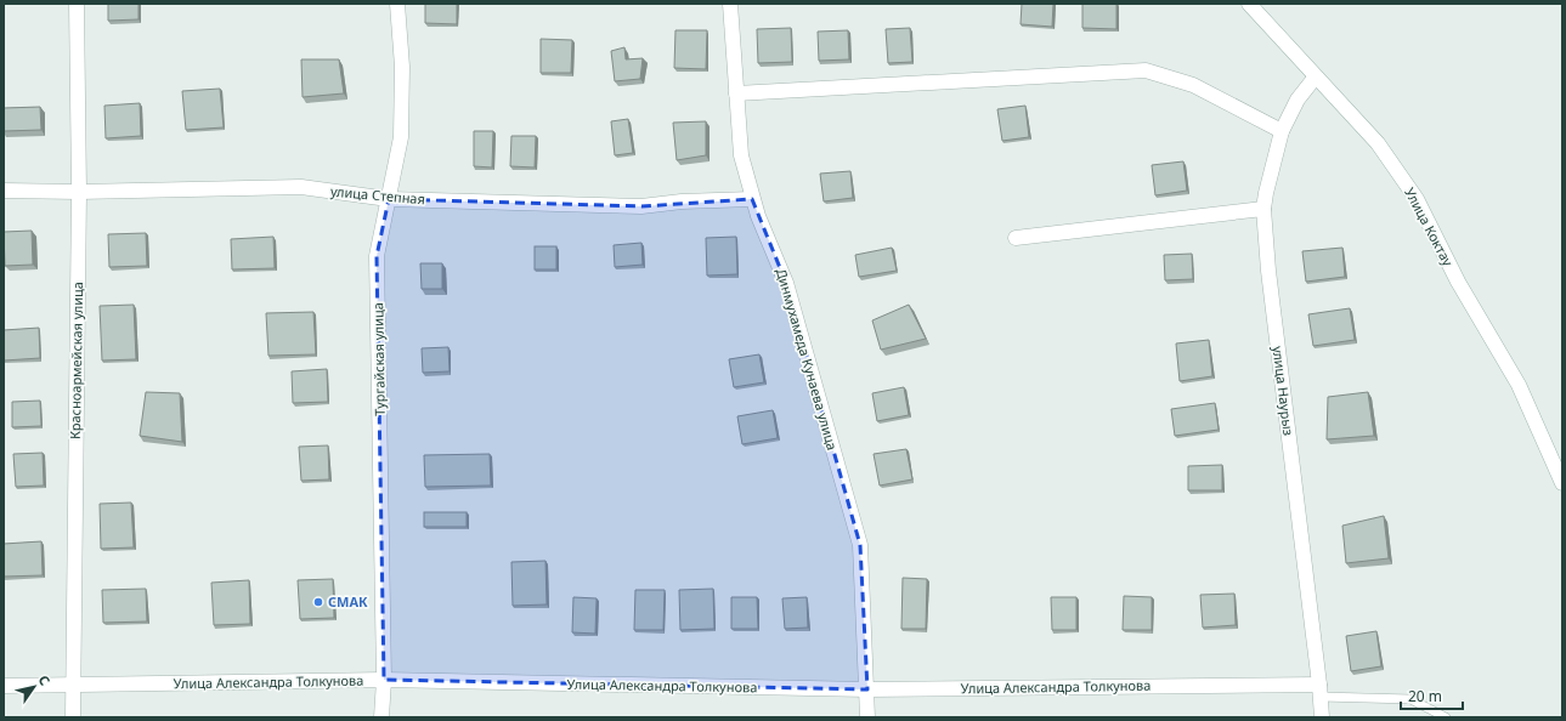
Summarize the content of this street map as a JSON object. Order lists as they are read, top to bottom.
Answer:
{
  "streets": {
    "street": [
      "улица Степная",
      "Улица Коктау",
      "Тургайская улица",
      "Динмухамеда Кунаева улица",
      "Красноармейская улица",
      "улица Наурыз",
      "Улица Александра Толкунова"
    ]
  },
  "crossings": [
    ["улица Степная", "Тургайская улица"],
    ["улица Степная", "Динмухамеда Кунаева улица"],
    ["улица Степная", "Красноармейская улица"],
    ["Улица Коктау", "улица Наурыз"],
    ["Тургайская улица", "Улица Александра Толкунова"],
    ["Динмухамеда Кунаева улица", "Улица Александра Толкунова"],
    ["Красноармейская улица", "Улица Александра Толкунова"],
    ["улица Наурыз", "Улица Александра Толкунова"]
  ],
  "places": ["СМАК"],
  "scale_bar": "20 m",
  "north": "top right"
}
